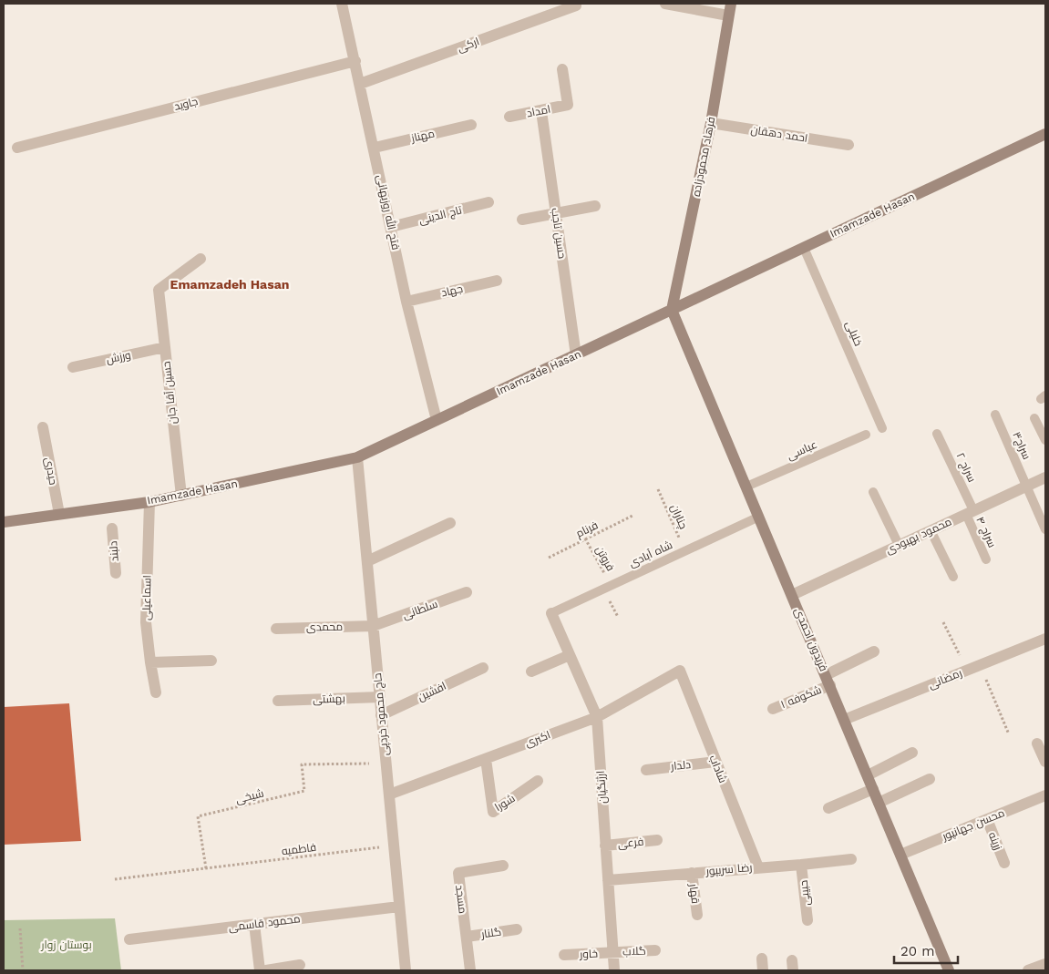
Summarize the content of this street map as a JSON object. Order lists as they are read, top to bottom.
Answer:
{
  "streets": {
    "main road": ["فرهاد محمودزاده", "Imamzade Hasan", "فریدون احمدی"],
    "street": [
      "ارکی",
      "جاوید",
      "امداد",
      "احمد دهقان",
      "مهناز",
      "فتح الله روزبهانی",
      "تاج الدینی",
      "حسین تاجب",
      "جهاد",
      "ورزش",
      "حسین آقا جان",
      "حیدری",
      "محمود بهبودی",
      "دلبند",
      "اسماعیلی",
      "سلطانی",
      "محمدی",
      "رمضانی",
      "افشین",
      "شکوفه ۱",
      "بهشتی",
      "حاج محمود خردپی",
      "اکبری",
      "دلدار",
      "شاداب",
      "ارژنگیان",
      "شورا",
      "محسن جهانپور",
      "زرینه",
      "فرعی",
      "رضا سریپور",
      "حبیبی",
      "قهار",
      "مسجد",
      "محمود قاسمی",
      "گلنار",
      "گلاب",
      "خاور"
    ],
    "lane": [
      "خلیلی",
      "سراج۳",
      "عباسی",
      "سراج ۲",
      "سراج ۴",
      "شاه آبادی"
    ],
    "path": [
      "چناران",
      "فرنام",
      "فروتن",
      "شیخی",
      "فاطمیه"
    ]
  },
  "crossings": [
    ["ارکی", "فتح الله روزبهانی"],
    ["جاوید", "فتح الله روزبهانی"],
    ["امداد", "حسین تاجب"],
    ["احمد دهقان", "فرهاد محمودزاده"],
    ["مهناز", "فتح الله روزبهانی"],
    ["فرهاد محمودزاده", "Imamzade Hasan"],
    ["فرهاد محمودزاده", "فریدون احمدی"],
    ["فتح الله روزبهانی", "تاج الدینی"],
    ["فتح الله روزبهانی", "Imamzade Hasan"],
    ["فتح الله روزبهانی", "جهاد"],
    ["Imamzade Hasan", "حسین تاجب"],
    ["Imamzade Hasan", "خلیلی"],
    ["Imamzade Hasan", "حسین آقا جان"],
    ["Imamzade Hasan", "حیدری"],
    ["Imamzade Hasan", "اسماعیلی"],
    ["Imamzade Hasan", "فریدون احمدی"],
    ["Imamzade Hasan", "حاج محمود خردپی"],
    ["ورزش", "حسین آقا جان"],
    ["سراج۳", "محمود بهبودی"],
    ["عباسی", "فریدون احمدی"],
    ["سراج ۲", "سراج ۴"],
    ["سراج ۲", "محمود بهبودی"],
    ["چناران", "شاه آبادی"],
    ["فرنام", "فروتن"],
    ["سراج ۴", "محمود بهبودی"],
    ["محمود بهبودی", "فریدون احمدی"],
    ["شاه آبادی", "فروتن"],
    ["شاه آبادی", "فریدون احمدی"],
    ["شاه آبادی", "ارژنگیان"],
    ["سلطانی", "محمدی"],
    ["سلطانی", "حاج محمود خردپی"],
    ["محمدی", "حاج محمود خردپی"],
    ["فریدون احمدی", "رمضانی"],
    ["فریدون احمدی", "شکوفه ۱"],
    ["فریدون احمدی", "محسن جهانپور"],
    ["افشین", "حاج محمود خردپی"],
    ["بهشتی", "حاج محمود خردپی"],
    ["حاج محمود خردپی", "اکبری"],
    ["حاج محمود خردپی", "شیخی"],
    ["حاج محمود خردپی", "فاطمیه"],
    ["حاج محمود خردپی", "محمود قاسمی"],
    ["اکبری", "شاداب"],
    ["اکبری", "ارژنگیان"],
    ["اکبری", "شورا"],
    ["دلدار", "شاداب"],
    ["شاداب", "رضا سریپور"],
    ["ارژنگیان", "فرعی"],
    ["ارژنگیان", "رضا سریپور"],
    ["ارژنگیان", "گلاب"],
    ["ارژنگیان", "خاور"],
    ["شیخی", "فاطمیه"],
    ["محسن جهانپور", "زرینه"],
    ["رضا سریپور", "حبیبی"],
    ["رضا سریپور", "قهار"],
    ["مسجد", "گلنار"],
    ["گلاب", "خاور"]
  ],
  "districts": ["Emamzadeh Hasan"],
  "parks": ["بوستان زوار"],
  "scale_bar": "20 m"
}
